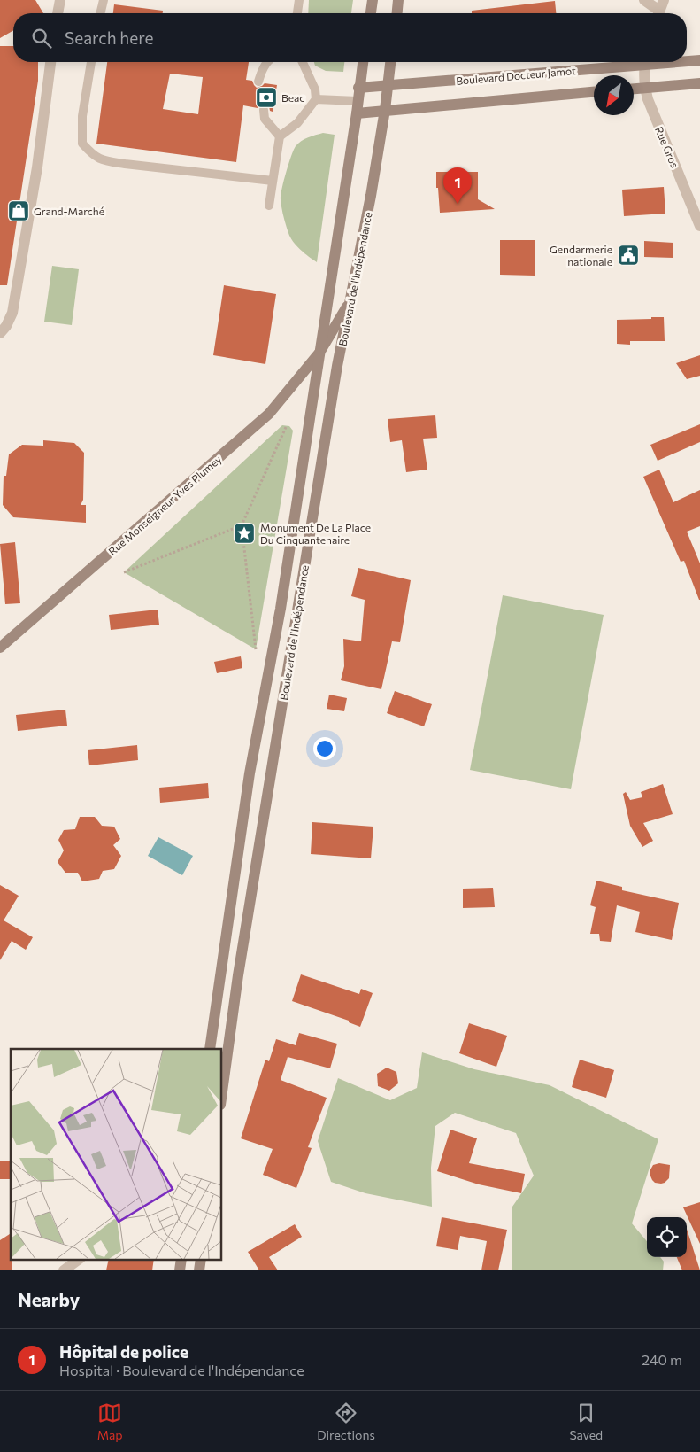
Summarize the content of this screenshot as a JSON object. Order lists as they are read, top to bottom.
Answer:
{
  "streets": {
    "main road": ["Boulevard Docteur Jamot", "Boulevard de l'Indépendance", "Rue Monseigneur Yves Plumey"],
    "street": ["Rue Gros"]
  },
  "crossings": [
    ["Boulevard Docteur Jamot", "Boulevard de l'Indépendance"],
    ["Boulevard de l'Indépendance", "Rue Monseigneur Yves Plumey"]
  ],
  "places": {
    "bank": ["Beac"],
    "shop": ["Grand-Marché"],
    "public building": ["Gendarmerie nationale"],
    "place": ["Monument De La Place Du Cinquantenaire"]
  },
  "north": "bottom left",
  "page": {
    "search": "Search here",
    "pins": "1",
    "heading": "Nearby",
    "list": [
      {
        "mark": "1",
        "name": "Hôpital de police",
        "note": "Hospital · Boulevard de l'Indépendance",
        "value": "240 m"
      }
    ],
    "nav": ["Map", "Directions", "Saved"]
  }
}
